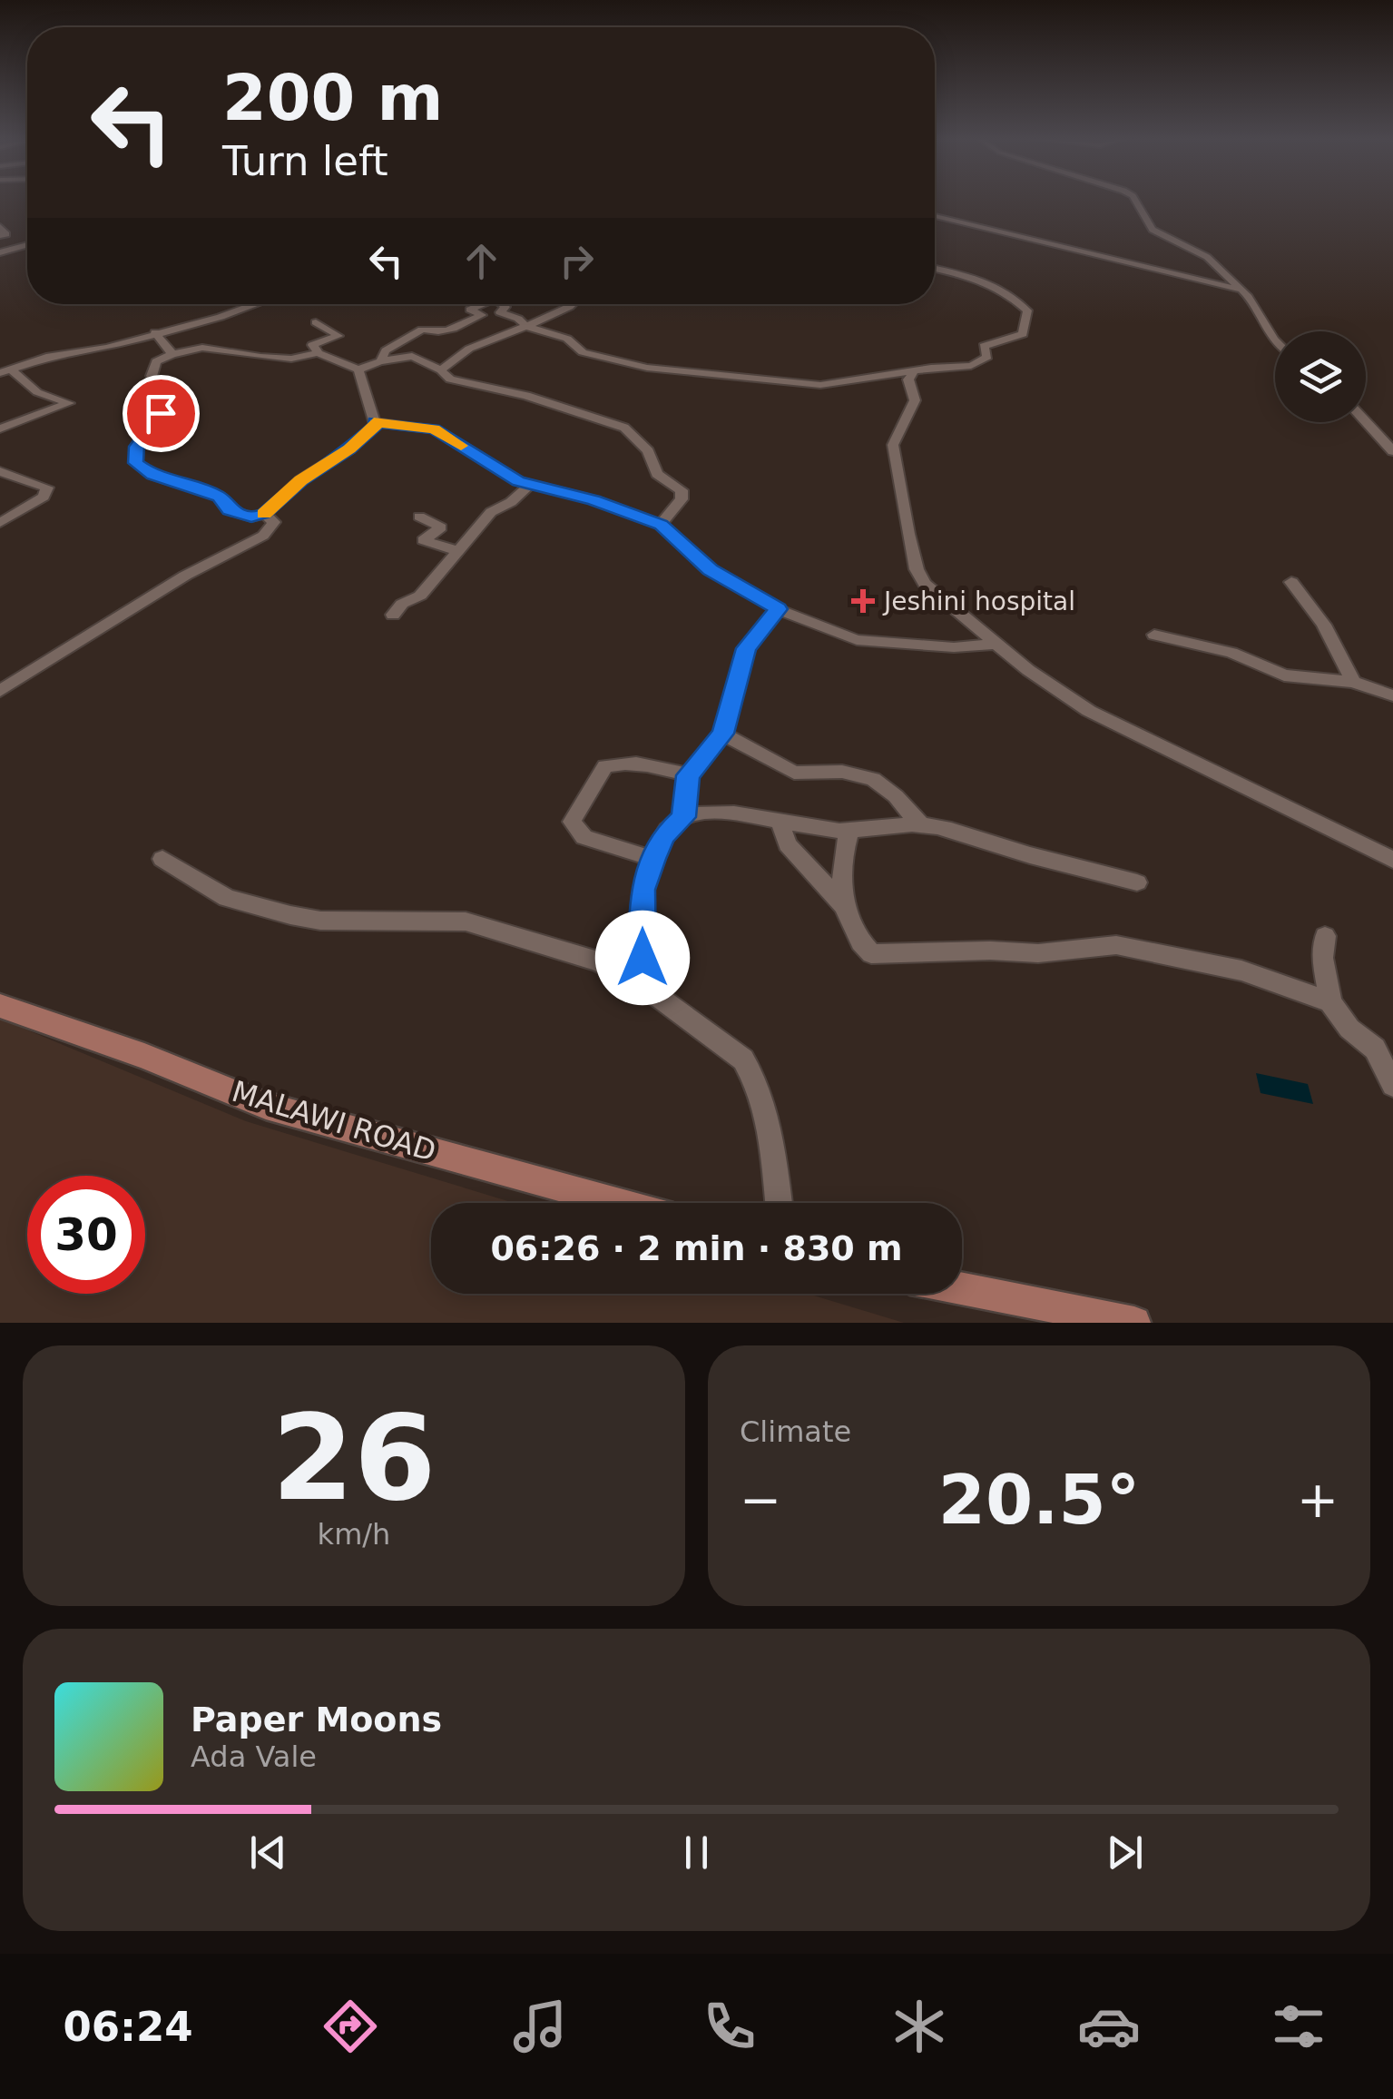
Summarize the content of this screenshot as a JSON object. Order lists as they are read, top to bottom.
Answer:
{
  "streets": {
    "main road": ["MALAWI ROAD"]
  },
  "places": {
    "health": ["Jeshini hospital"]
  },
  "page": {
    "turn": ["200 m", "Turn left"],
    "limit": "30",
    "trip": "06:26 · 2 min · 830 m",
    "tile": [
      ["26", "km/h"],
      "Climate"
    ],
    "heat": ["−", "20.5°", "+"],
    "song": ["Paper Moons", "Ada Vale"],
    "tabs": "06:24"
  }
}
